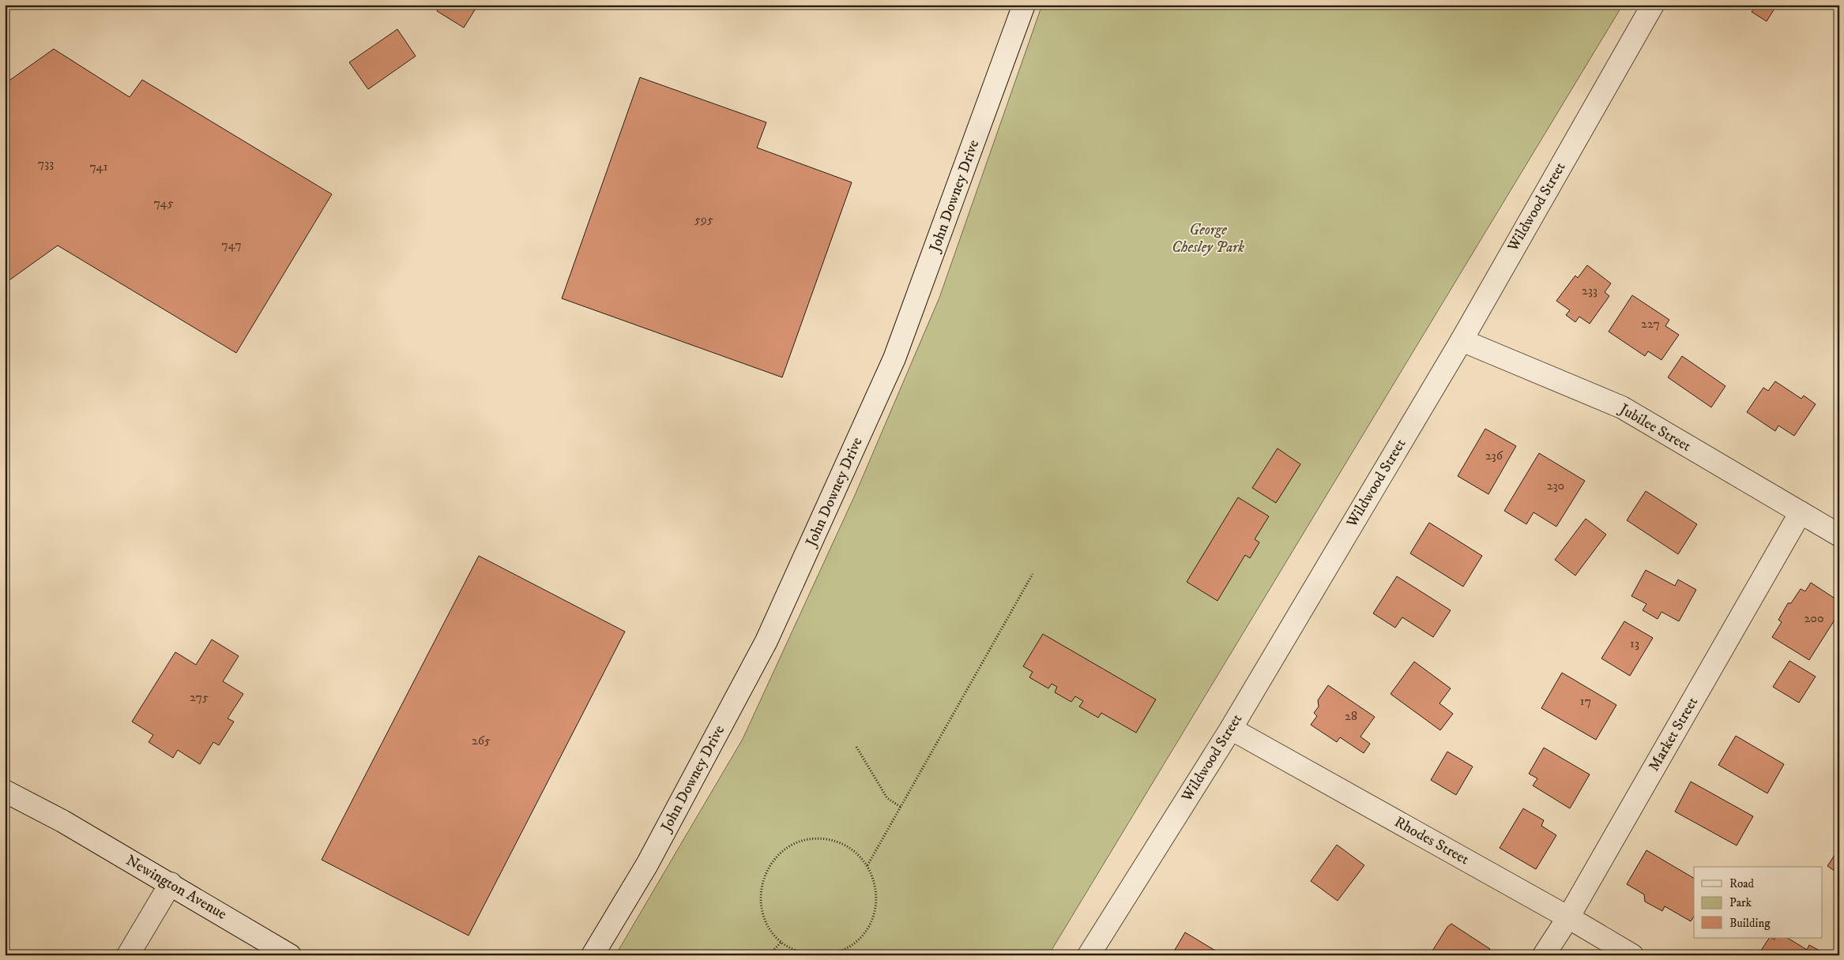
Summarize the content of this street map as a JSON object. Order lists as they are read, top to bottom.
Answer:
{
  "streets": {
    "street": [
      "John Downey Drive",
      "Wildwood Street",
      "Jubilee Street",
      "Market Street",
      "Rhodes Street",
      "Newington Avenue"
    ]
  },
  "crossings": [
    ["Wildwood Street", "Jubilee Street"],
    ["Wildwood Street", "Rhodes Street"],
    ["Jubilee Street", "Market Street"],
    ["Market Street", "Rhodes Street"]
  ],
  "parks": ["George Chesley Park"],
  "house_numbers": [
    "733",
    "741",
    "745",
    "595",
    "747",
    "233",
    "227",
    "236",
    "230",
    "200",
    "13",
    "275",
    "17",
    "28",
    "265"
  ],
  "legend": ["Road", "Park", "Building"]
}
